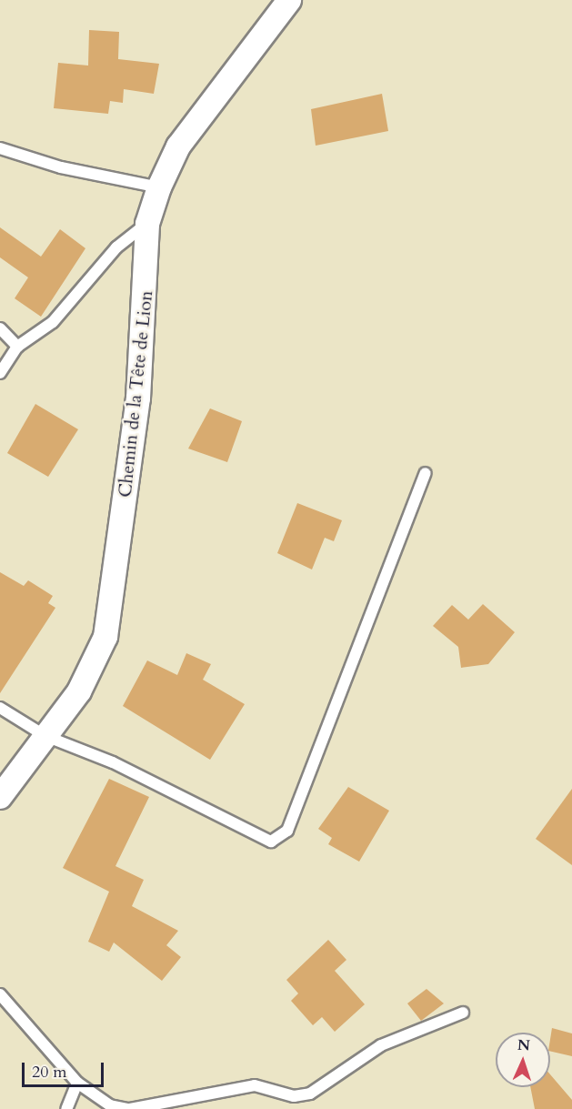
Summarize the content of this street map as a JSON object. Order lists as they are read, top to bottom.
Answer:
{
  "streets": {
    "street": ["Chemin de la Tête de Lion"]
  },
  "scale_bar": "20 m",
  "north": "top"
}
